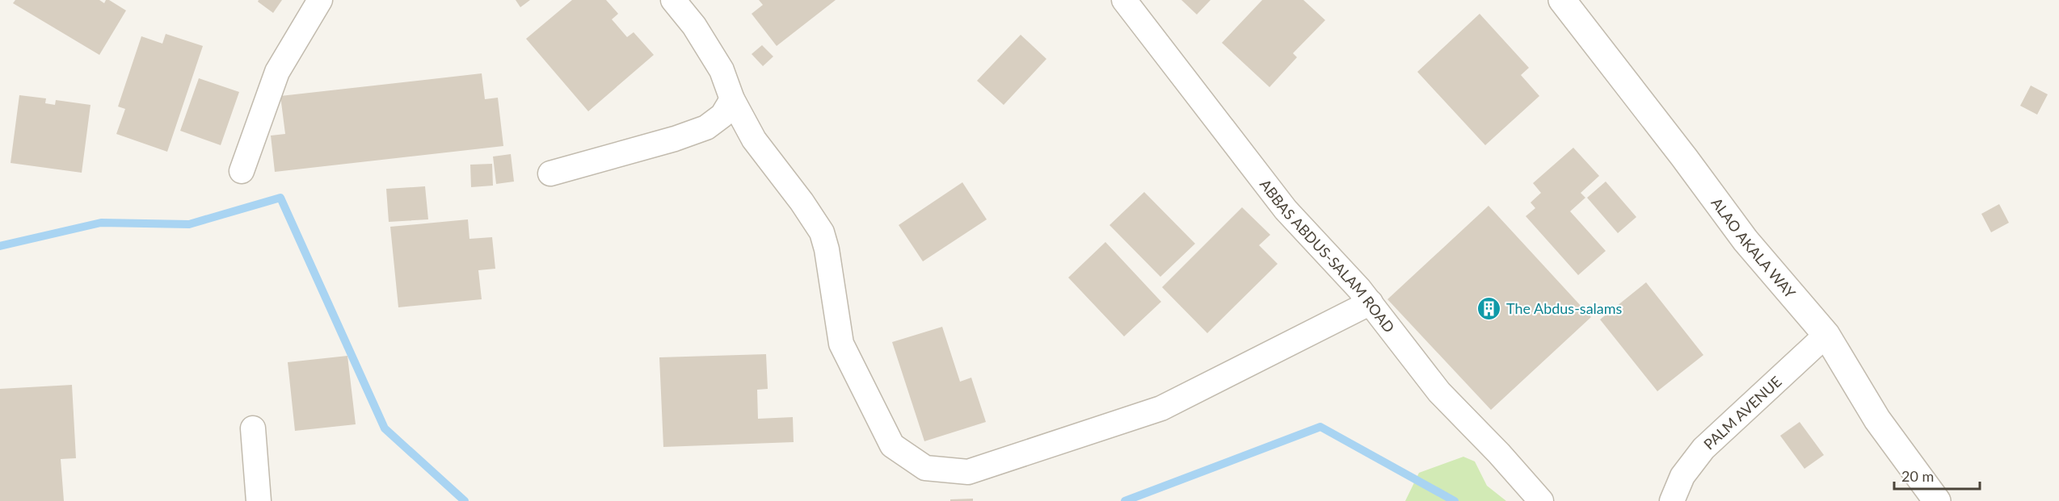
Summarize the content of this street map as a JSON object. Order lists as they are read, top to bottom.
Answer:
{
  "streets": {
    "street": ["ALAO AKALA WAY", "ABBAS ABDUS-SALAM ROAD", "PALM AVENUE"]
  },
  "crossings": [
    ["ALAO AKALA WAY", "PALM AVENUE"]
  ],
  "places": {
    "building": ["The Abdus-salams"]
  },
  "scale_bar": "20 m"
}
